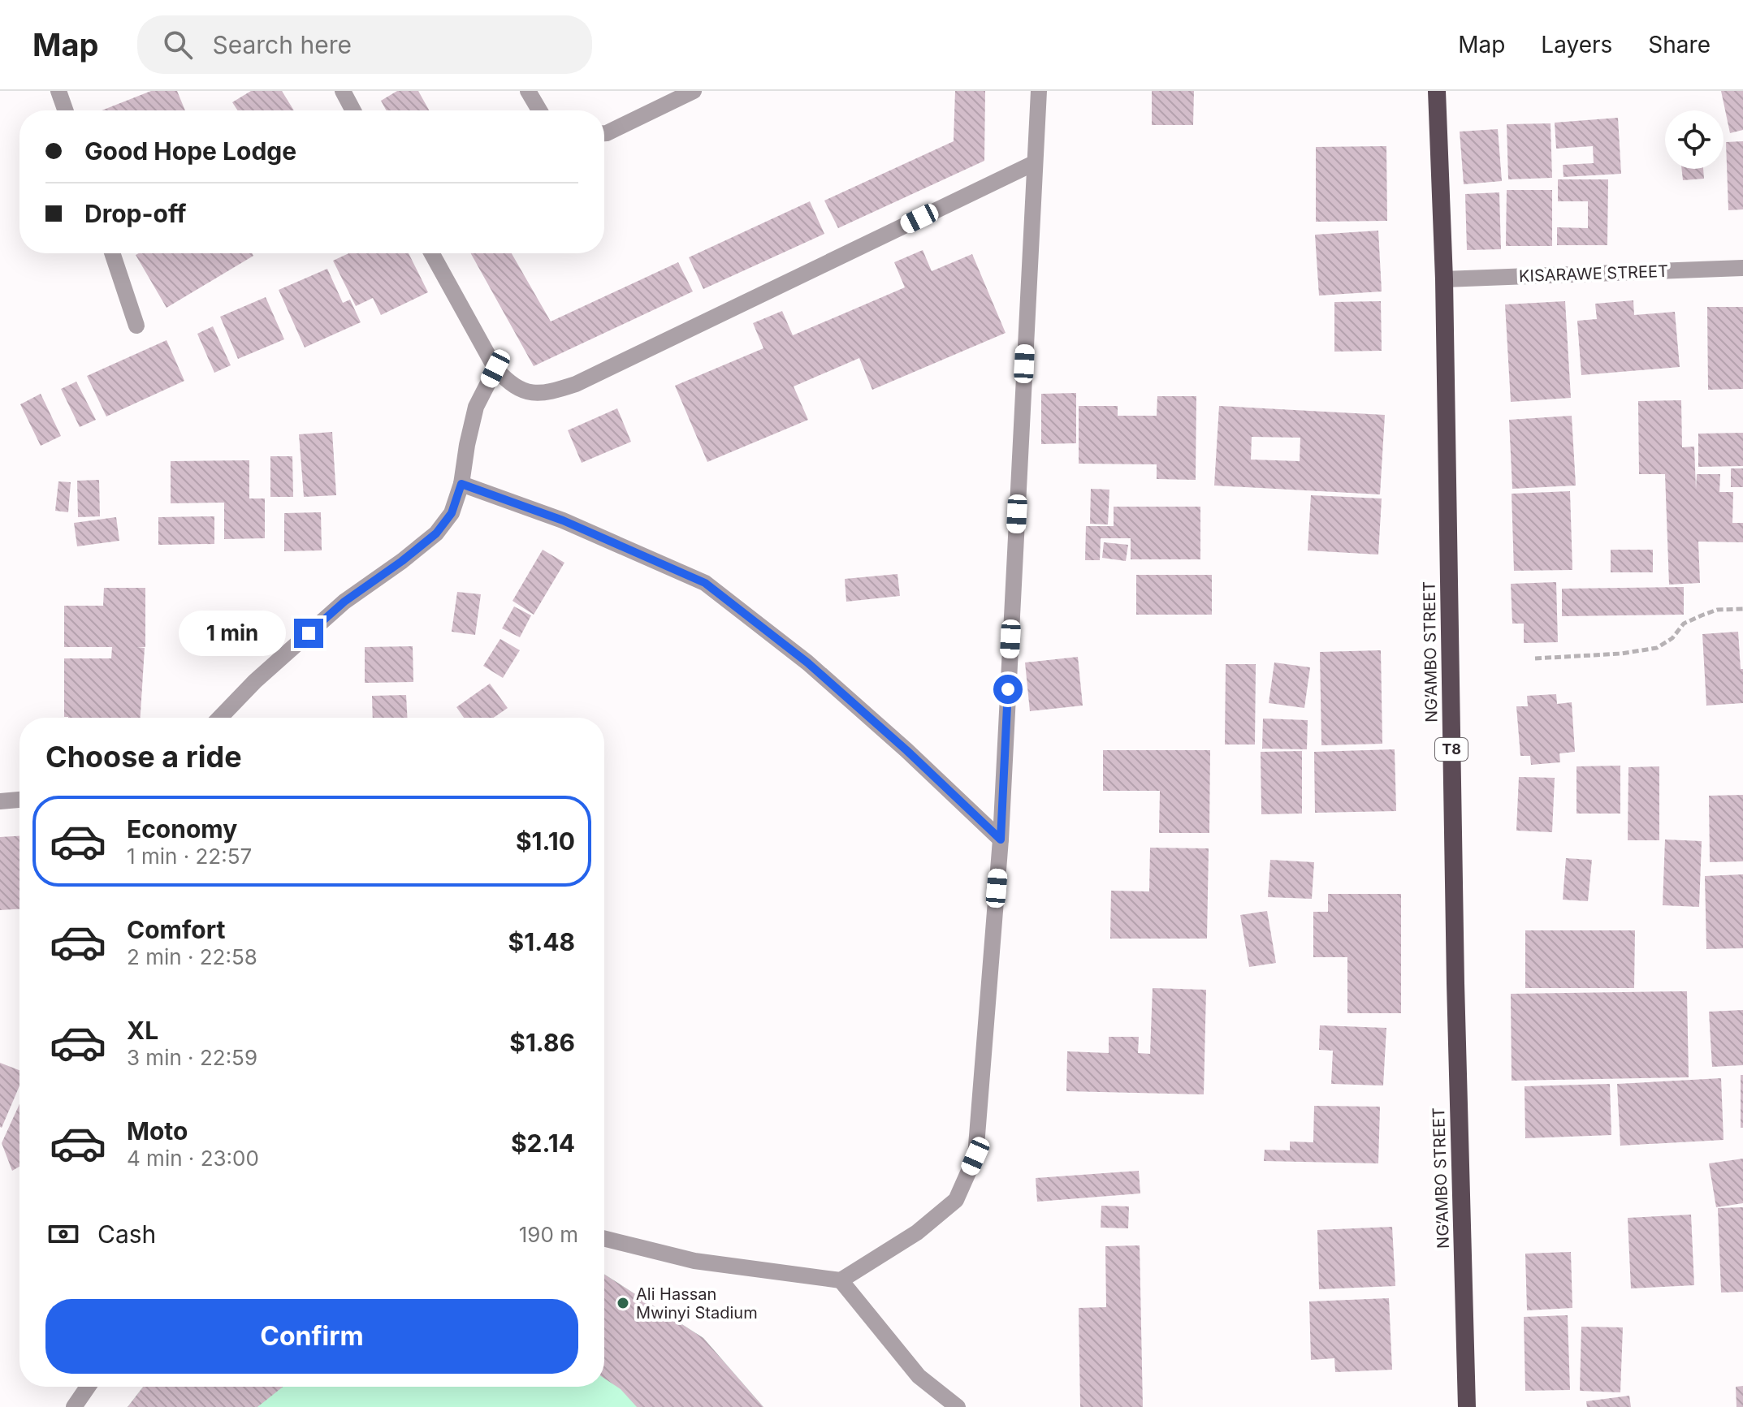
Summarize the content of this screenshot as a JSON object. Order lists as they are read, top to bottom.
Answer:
{
  "streets": {
    "highway": ["NG’AMBO STREET", "T8"],
    "street": ["KISARAWE STREET"]
  },
  "crossings": [
    ["KISARAWE STREET", "NG’AMBO STREET"]
  ],
  "places": ["Ali Hassan Mwinyi Stadium"],
  "page": {
    "header": "Map",
    "search": "Search here",
    "nav": ["Map", "Layers", "Share"],
    "banner": ["Good Hope Lodge", "Drop-off"],
    "bubble": "1 min",
    "heading": "Choose a ride",
    "list": [
      {
        "name": "Economy",
        "note": "1 min · 22:57",
        "value": "$1.10"
      },
      {
        "name": "Comfort",
        "note": "2 min · 22:58",
        "value": "$1.48"
      },
      {
        "name": "XL",
        "note": "3 min · 22:59",
        "value": "$1.86"
      },
      {
        "name": "Moto",
        "note": "4 min · 23:00",
        "value": "$2.14"
      }
    ],
    "pay": ["Cash", "190 m"],
    "buttons": "Confirm"
  }
}
